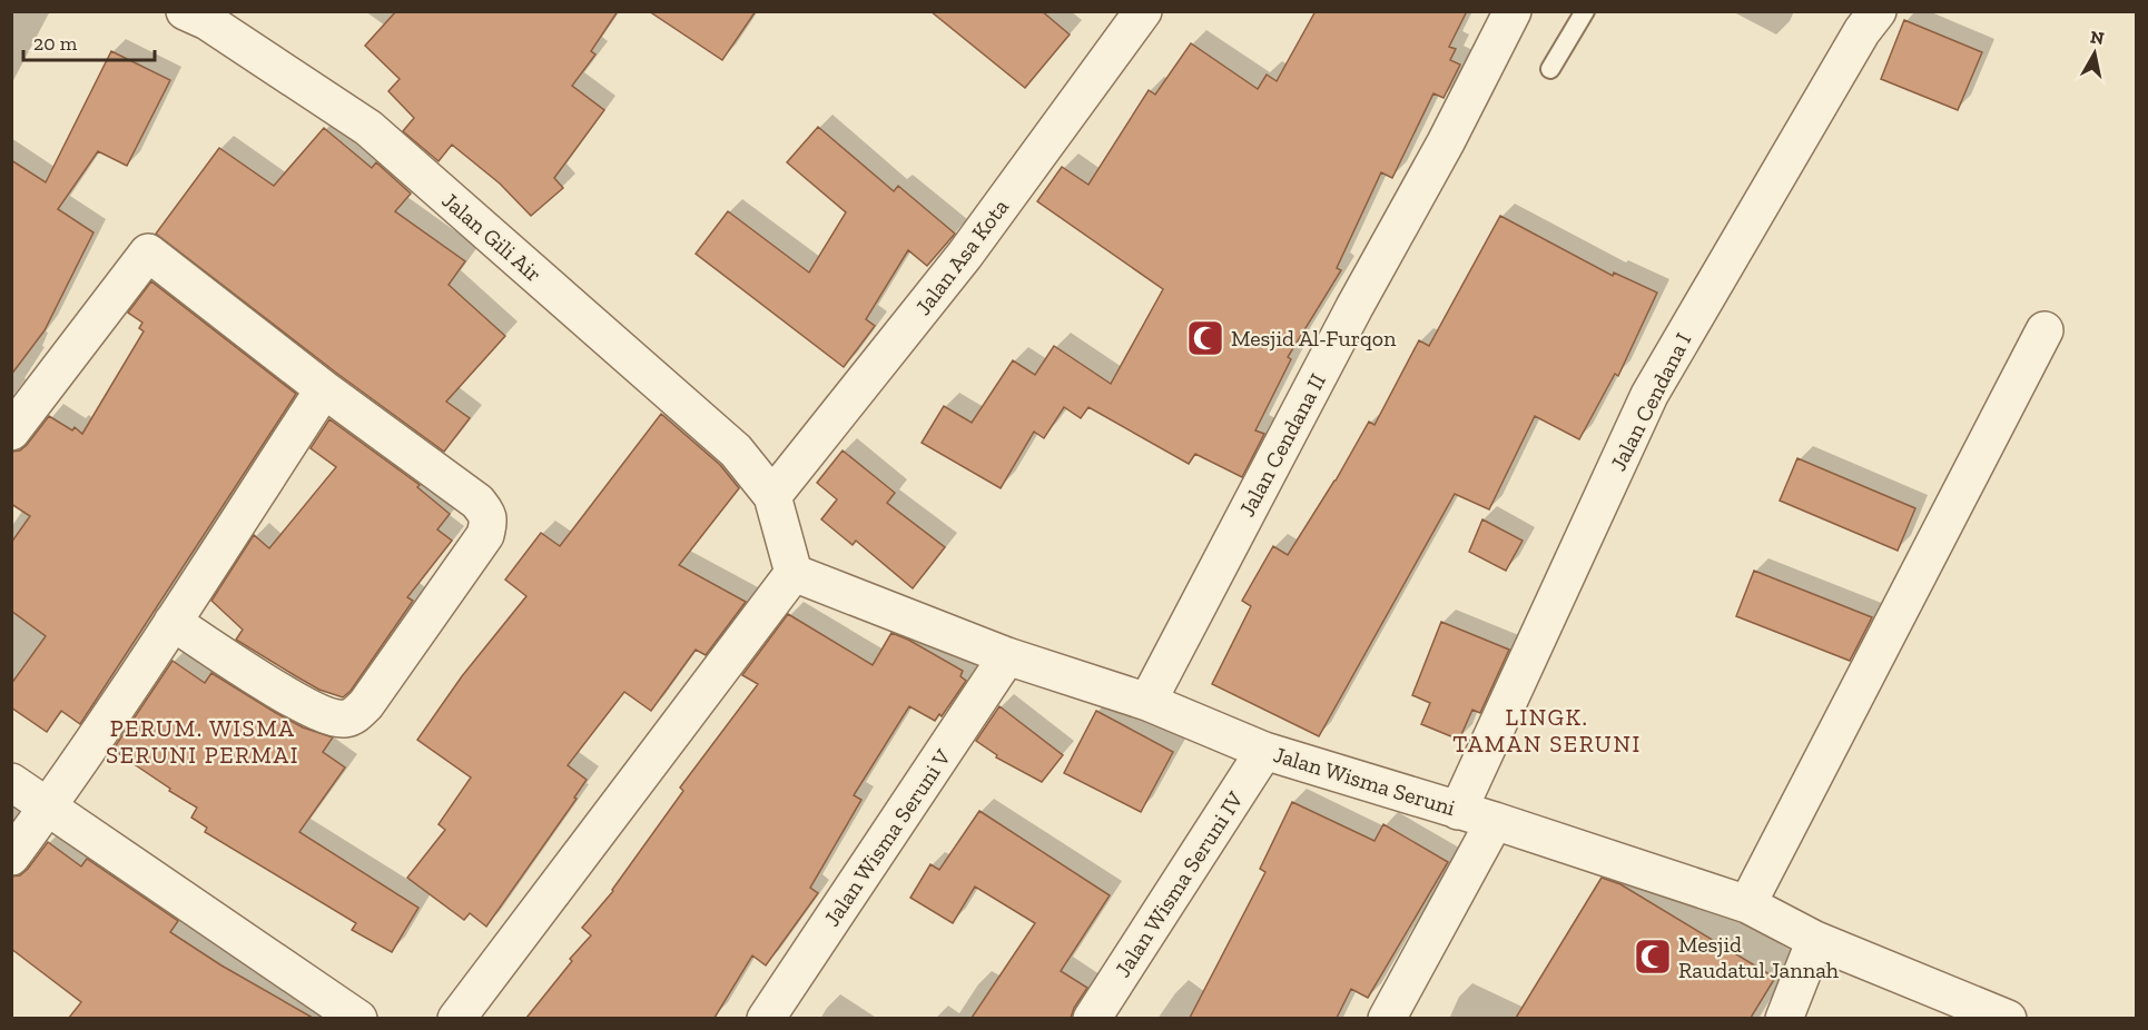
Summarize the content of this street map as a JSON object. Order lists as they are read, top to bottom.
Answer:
{
  "streets": {
    "street": [
      "Jalan Gili Air",
      "Jalan Asa Kota",
      "Jalan Cendana I",
      "Jalan Cendana II",
      "Jalan Wisma Seruni",
      "Jalan Wisma Seruni V",
      "Jalan Wisma Seruni IV"
    ]
  },
  "crossings": [
    ["Jalan Gili Air", "Jalan Asa Kota"],
    ["Jalan Cendana I", "Jalan Wisma Seruni"],
    ["Jalan Cendana II", "Jalan Wisma Seruni"],
    ["Jalan Wisma Seruni", "Jalan Wisma Seruni V"],
    ["Jalan Wisma Seruni", "Jalan Wisma Seruni IV"]
  ],
  "districts": ["LINGK. TAMAN SERUNI", "PERUM. WISMA SERUNI PERMAI"],
  "places": {
    "mosque": ["Mesjid Al-Furqon", "Mesjid Raudatul Jannah"]
  },
  "scale_bar": "20 m",
  "north": "top"
}
